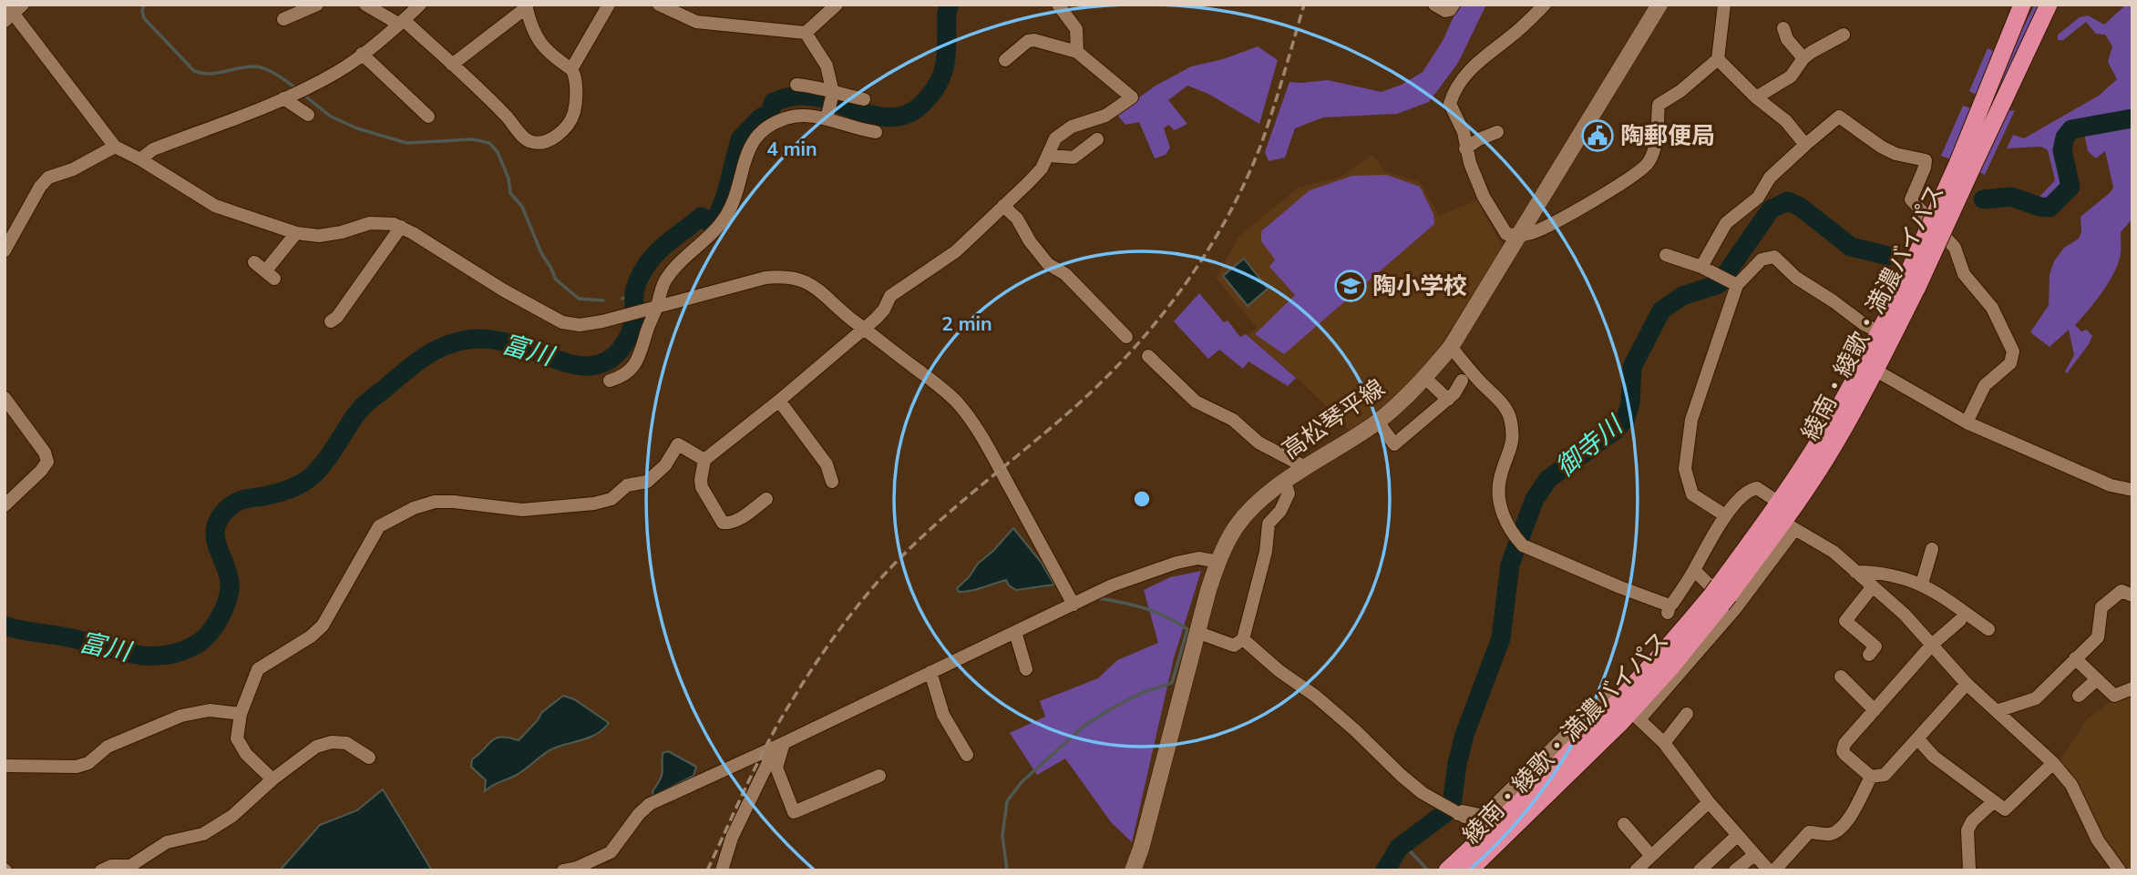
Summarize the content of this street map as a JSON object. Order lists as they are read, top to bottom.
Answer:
{
  "streets": {
    "highway": ["綾南・綾歌・満濃バイパス"],
    "main road": ["高松琴平線"]
  },
  "water": ["富川", "御寺川"],
  "places": {
    "public building": ["陶郵便局"],
    "school or university": ["陶小学校"]
  },
  "rings": ["4 min", "2 min"]
}
